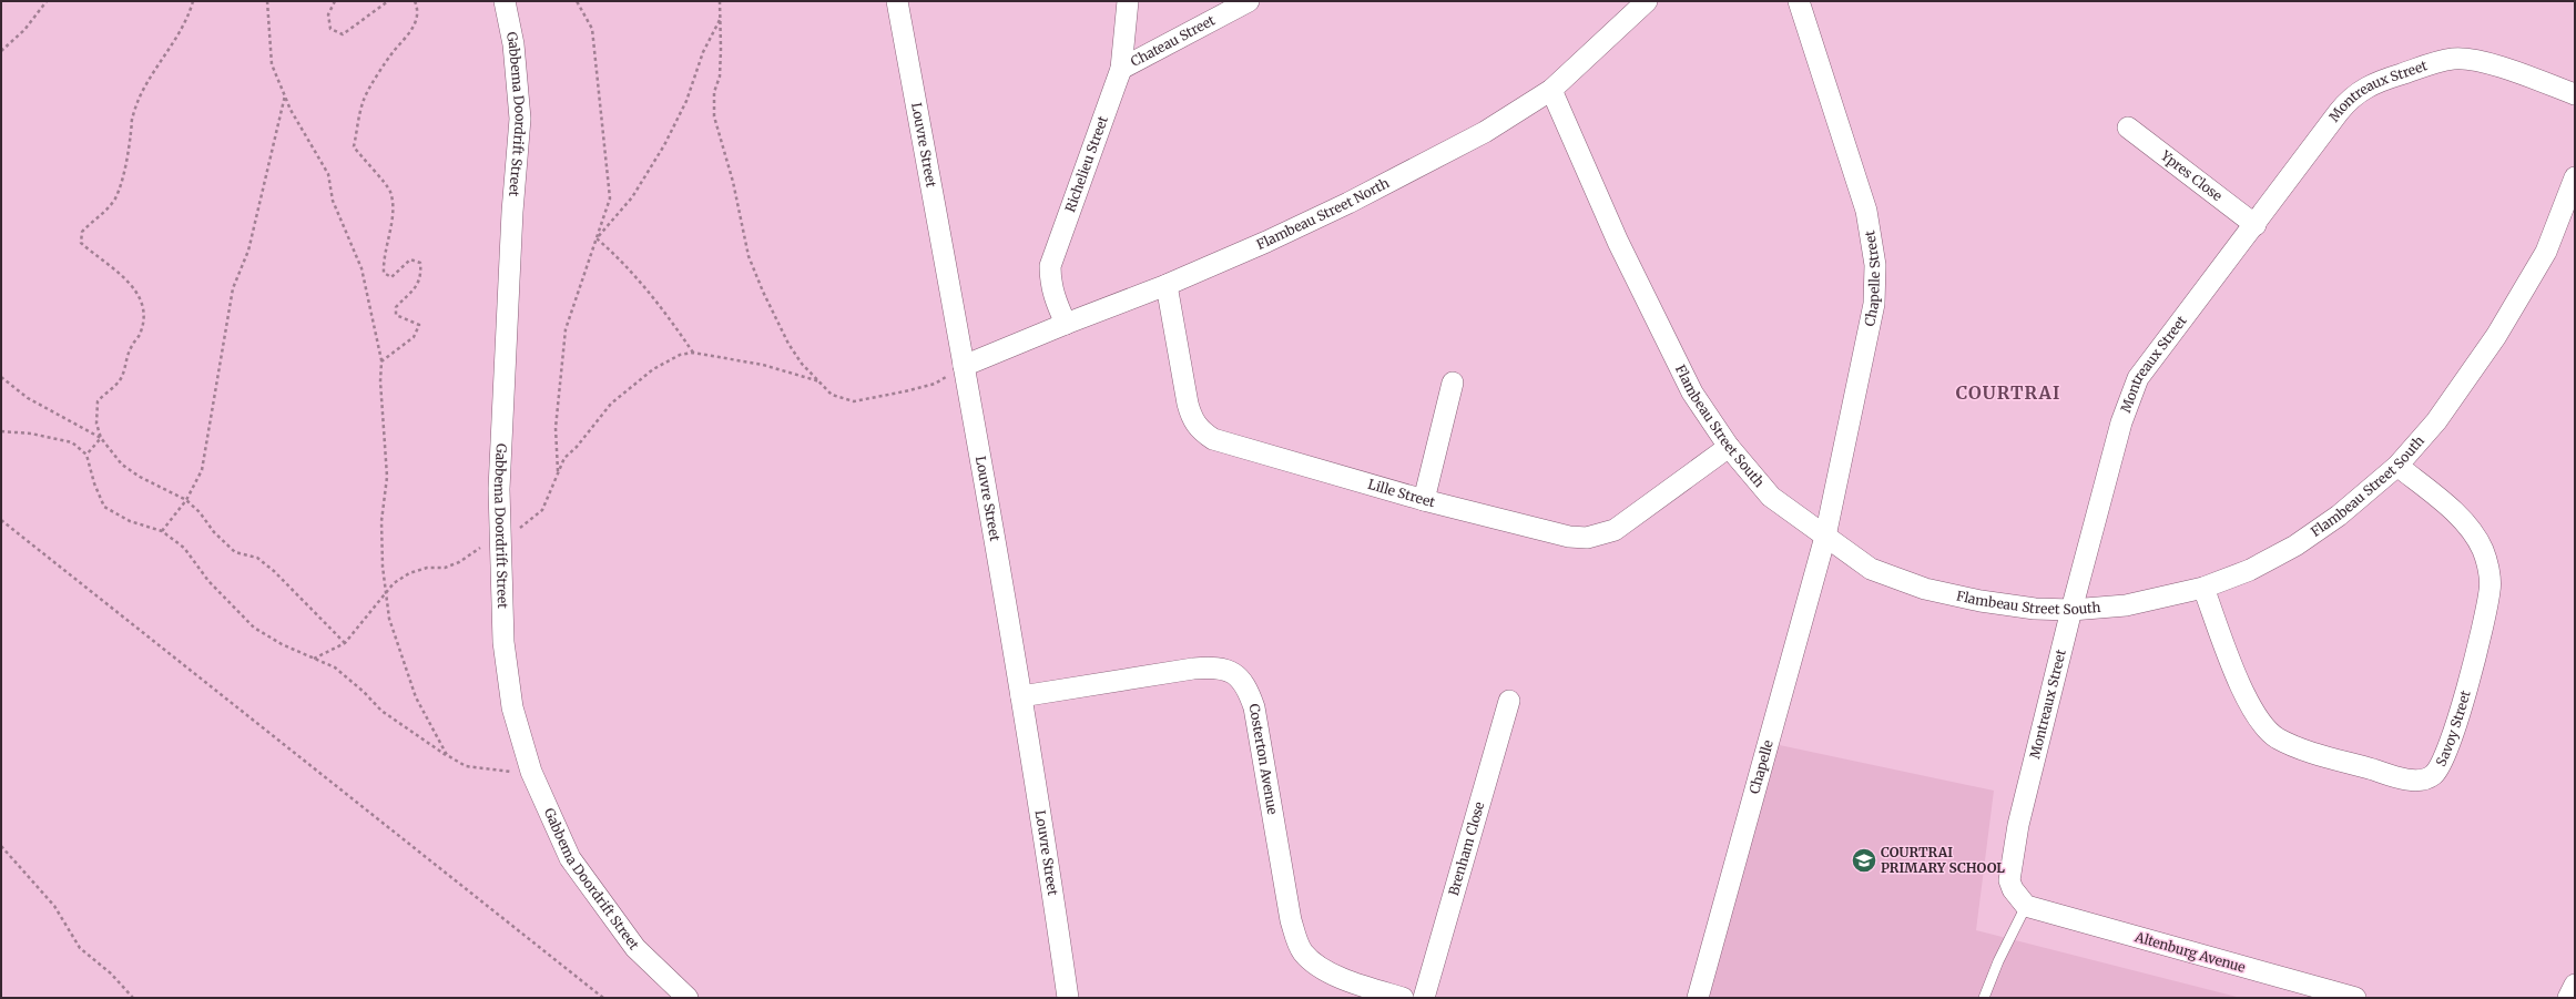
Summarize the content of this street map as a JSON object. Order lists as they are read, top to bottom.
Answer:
{
  "streets": {
    "street": [
      "Chateau Street",
      "Montreaux Street",
      "Gabbema Doordrift Street",
      "Louvre Street",
      "Richelieu Street",
      "Ypres Close",
      "Flambeau Street North",
      "Chapelle Street",
      "Flambeau Street South",
      "Lille Street",
      "Savoy Street",
      "Costerton Avenue",
      "Chapelle",
      "Brenham Close",
      "Altenburg Avenue"
    ]
  },
  "crossings": [
    ["Chateau Street", "Richelieu Street"],
    ["Montreaux Street", "Ypres Close"],
    ["Montreaux Street", "Flambeau Street South"],
    ["Montreaux Street", "Altenburg Avenue"],
    ["Louvre Street", "Flambeau Street North"],
    ["Louvre Street", "Costerton Avenue"],
    ["Richelieu Street", "Flambeau Street North"],
    ["Flambeau Street North", "Flambeau Street South"],
    ["Flambeau Street North", "Lille Street"],
    ["Chapelle Street", "Flambeau Street South"],
    ["Chapelle Street", "Chapelle"],
    ["Flambeau Street South", "Lille Street"],
    ["Flambeau Street South", "Savoy Street"],
    ["Flambeau Street South", "Chapelle"]
  ],
  "districts": ["COURTRAI"],
  "places": {
    "school or university": ["COURTRAI PRIMARY SCHOOL"]
  }
}
